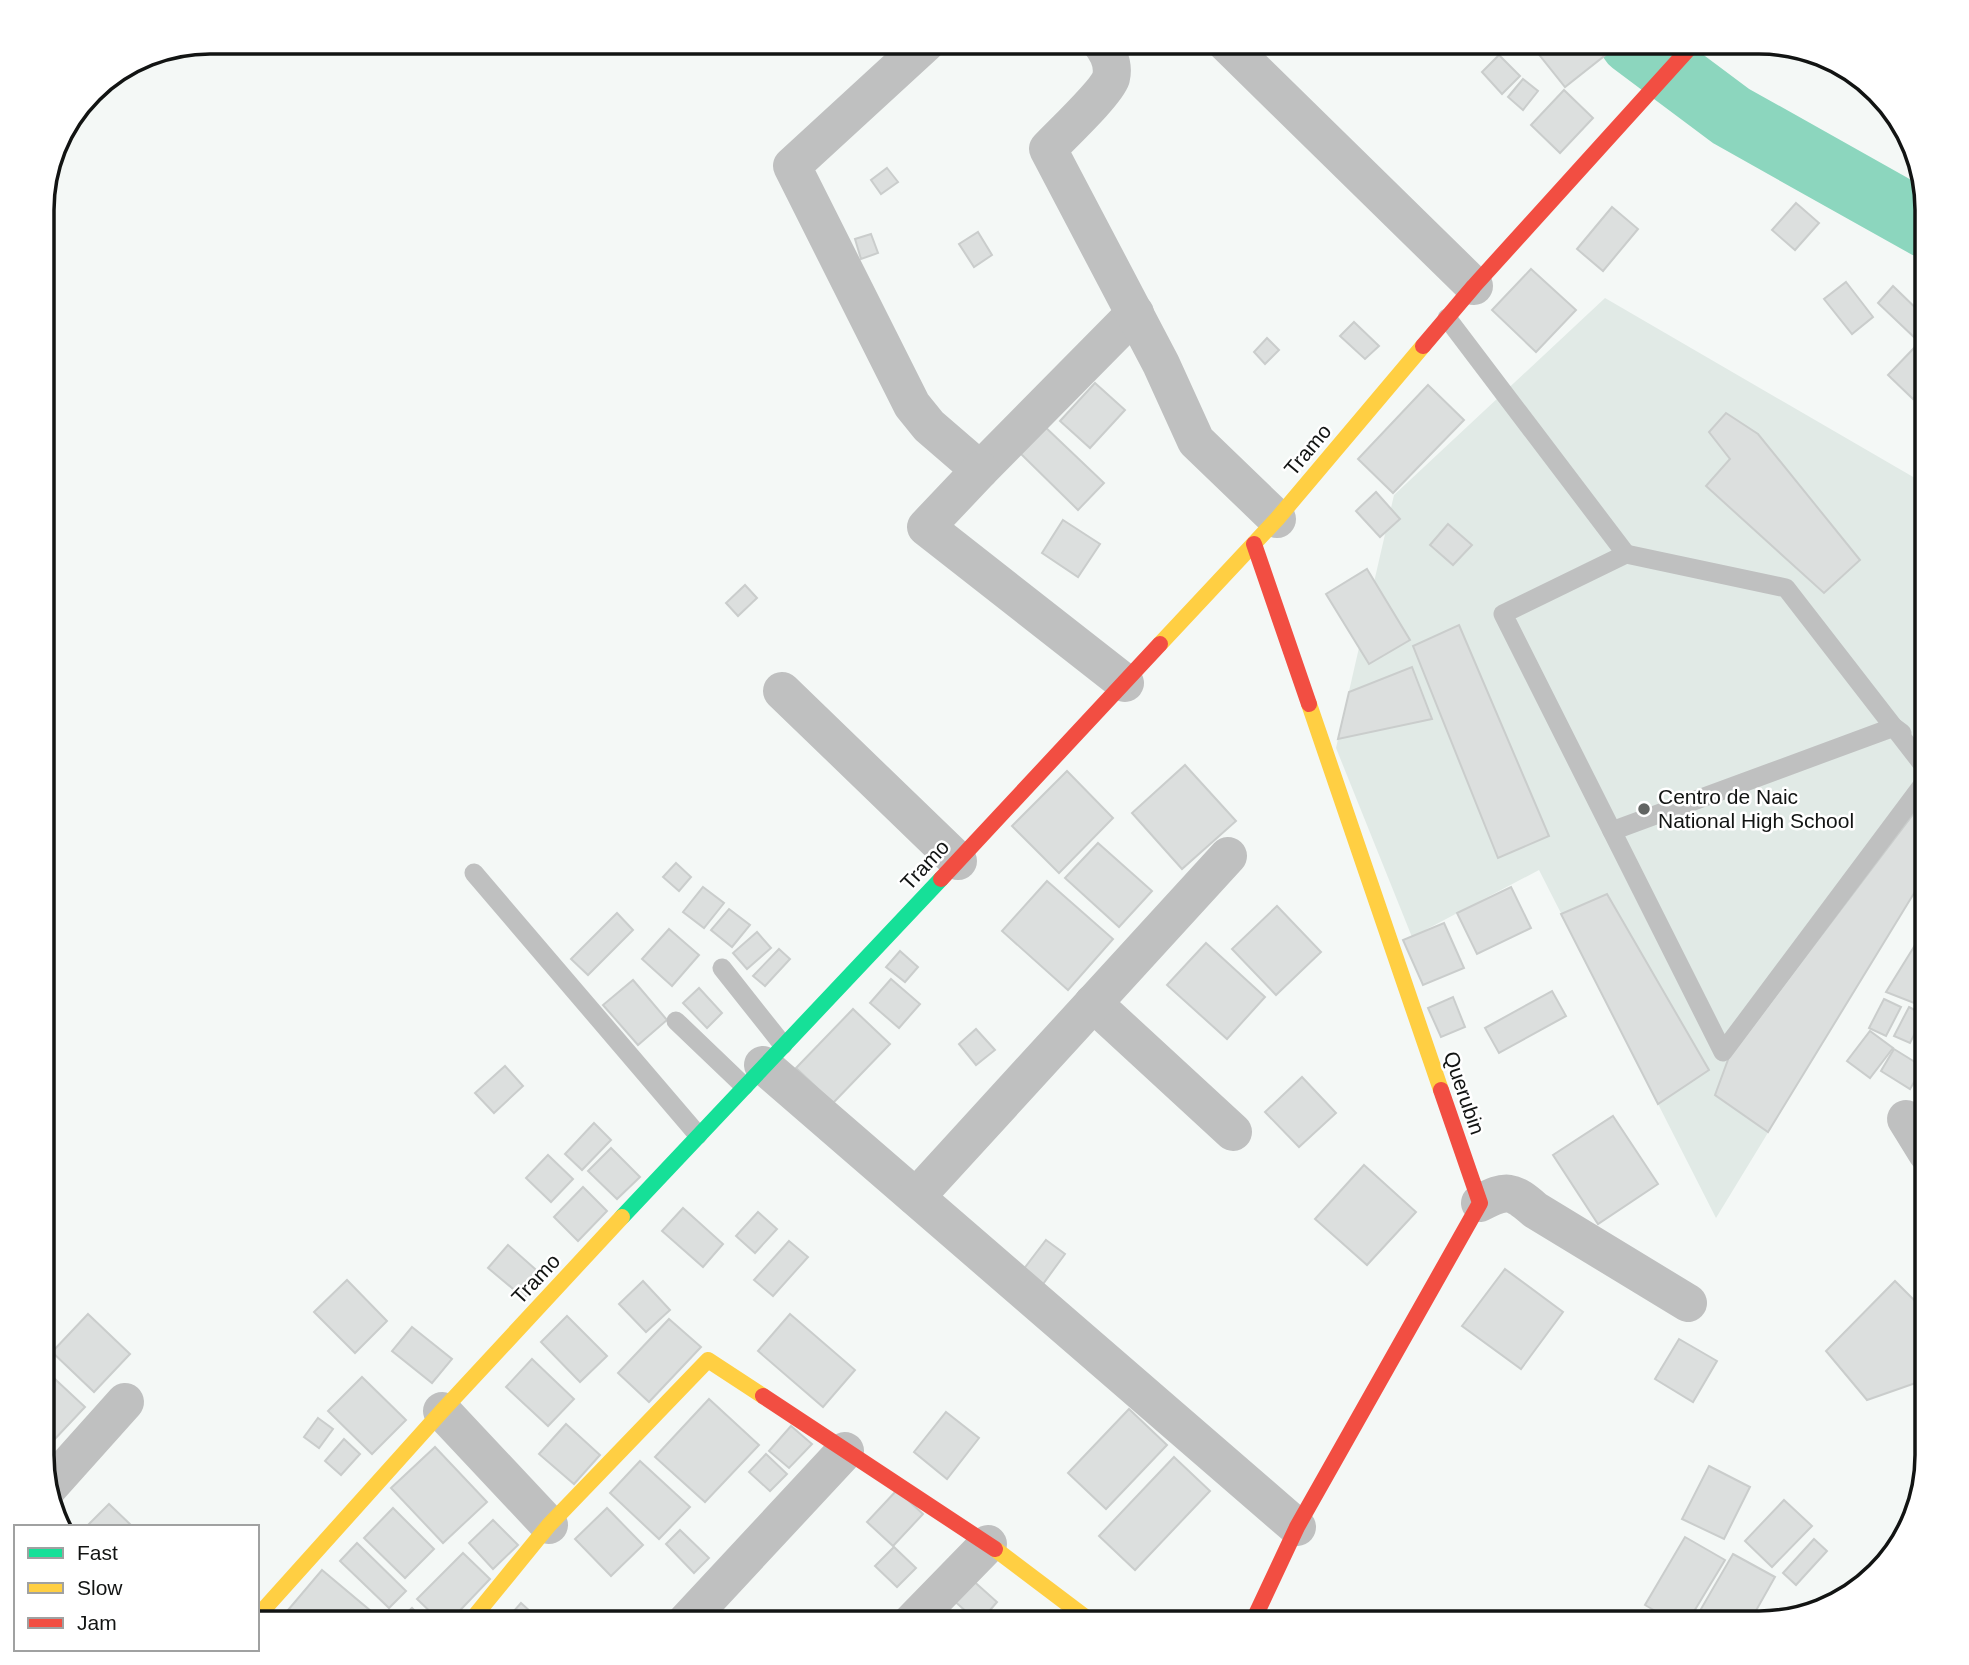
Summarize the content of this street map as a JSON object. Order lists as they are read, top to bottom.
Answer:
{
  "streets": {
    "street": ["Tramo", "Querubin"]
  },
  "crossings": [
    ["Tramo", "Querubin"]
  ],
  "places": ["Centro de Naic National High School"],
  "legend": ["Fast", "Slow", "Jam"]
}
